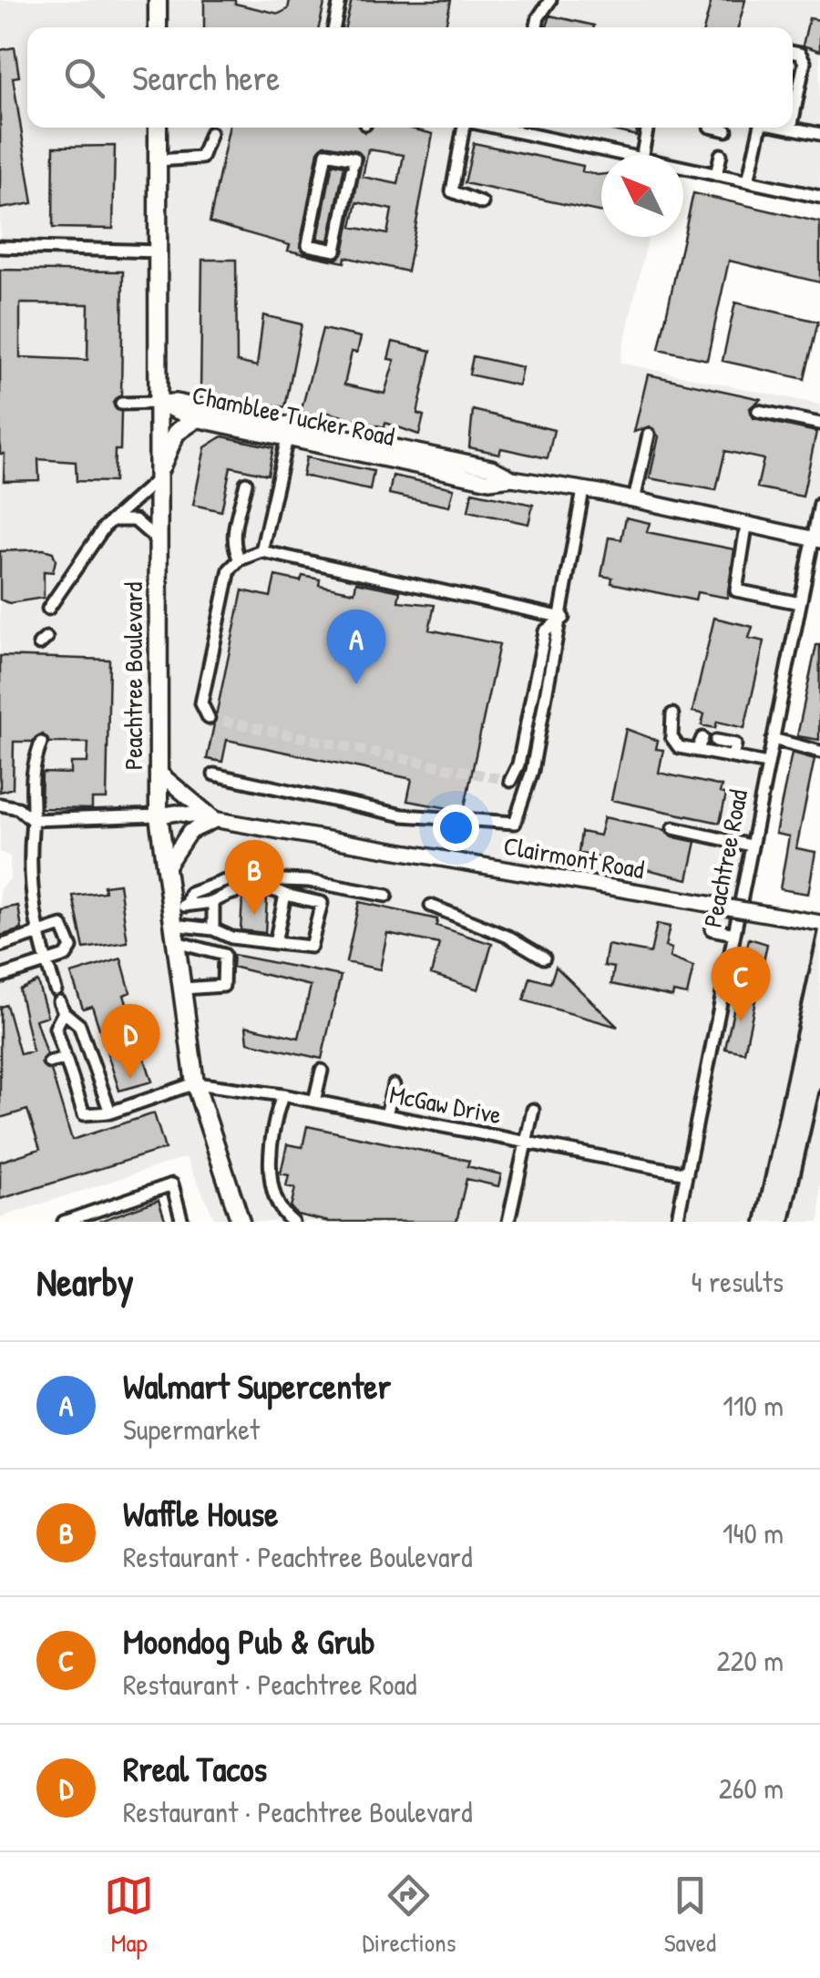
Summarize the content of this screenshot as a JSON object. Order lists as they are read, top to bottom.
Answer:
{
  "streets": {
    "highway": ["Peachtree Boulevard"],
    "main road": ["Chamblee Tucker Road", "Clairmont Road"],
    "street": ["Peachtree Road", "McGaw Drive"]
  },
  "crossings": [
    ["Chamblee Tucker Road", "Peachtree Boulevard"],
    ["Chamblee Tucker Road", "Peachtree Road"],
    ["Peachtree Boulevard", "Clairmont Road"],
    ["Peachtree Boulevard", "McGaw Drive"],
    ["Peachtree Road", "McGaw Drive"]
  ],
  "north": "top left",
  "page": {
    "search": "Search here",
    "pins": [
      "A",
      "B",
      "C",
      "D"
    ],
    "heading": ["Nearby", "4 results"],
    "list": [
      {
        "mark": "A",
        "name": "Walmart Supercenter",
        "note": "Supermarket",
        "value": "110 m"
      },
      {
        "mark": "B",
        "name": "Waffle House",
        "note": "Restaurant · Peachtree Boulevard",
        "value": "140 m"
      },
      {
        "mark": "C",
        "name": "Moondog Pub & Grub",
        "note": "Restaurant · Peachtree Road",
        "value": "220 m"
      },
      {
        "mark": "D",
        "name": "Rreal Tacos",
        "note": "Restaurant · Peachtree Boulevard",
        "value": "260 m"
      }
    ],
    "nav": ["Map", "Directions", "Saved"]
  }
}
